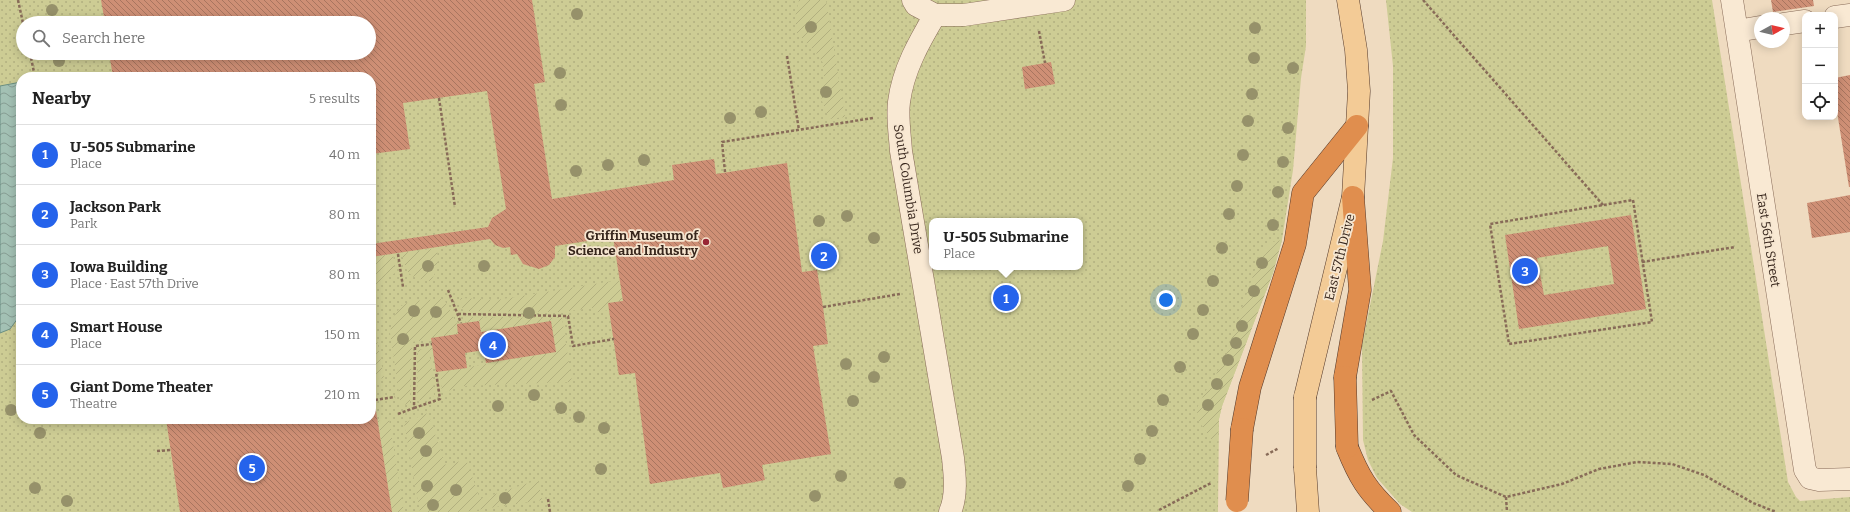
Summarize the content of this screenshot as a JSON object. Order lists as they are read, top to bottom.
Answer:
{
  "streets": {
    "main road": ["East 57th Drive"],
    "street": ["South Columbia Drive", "East 56th Street"]
  },
  "places": ["Griffin Museum of Science and Industry"],
  "north": "right",
  "page": {
    "map_buttons": ["+", "−"],
    "search": "Search here",
    "heading": ["Nearby", "5 results"],
    "list": [
      {
        "mark": "1",
        "name": "U-505 Submarine",
        "note": "Place",
        "value": "40 m"
      },
      {
        "mark": "2",
        "name": "Jackson Park",
        "note": "Park",
        "value": "80 m"
      },
      {
        "mark": "3",
        "name": "Iowa Building",
        "note": "Place · East 57th Drive",
        "value": "80 m"
      },
      {
        "mark": "4",
        "name": "Smart House",
        "note": "Place",
        "value": "150 m"
      },
      {
        "mark": "5",
        "name": "Giant Dome Theater",
        "note": "Theatre",
        "value": "210 m"
      }
    ],
    "popup": ["U-505 Submarine", "Place"],
    "pins": [
      "2",
      "3",
      "1",
      "4",
      "5"
    ]
  }
}
